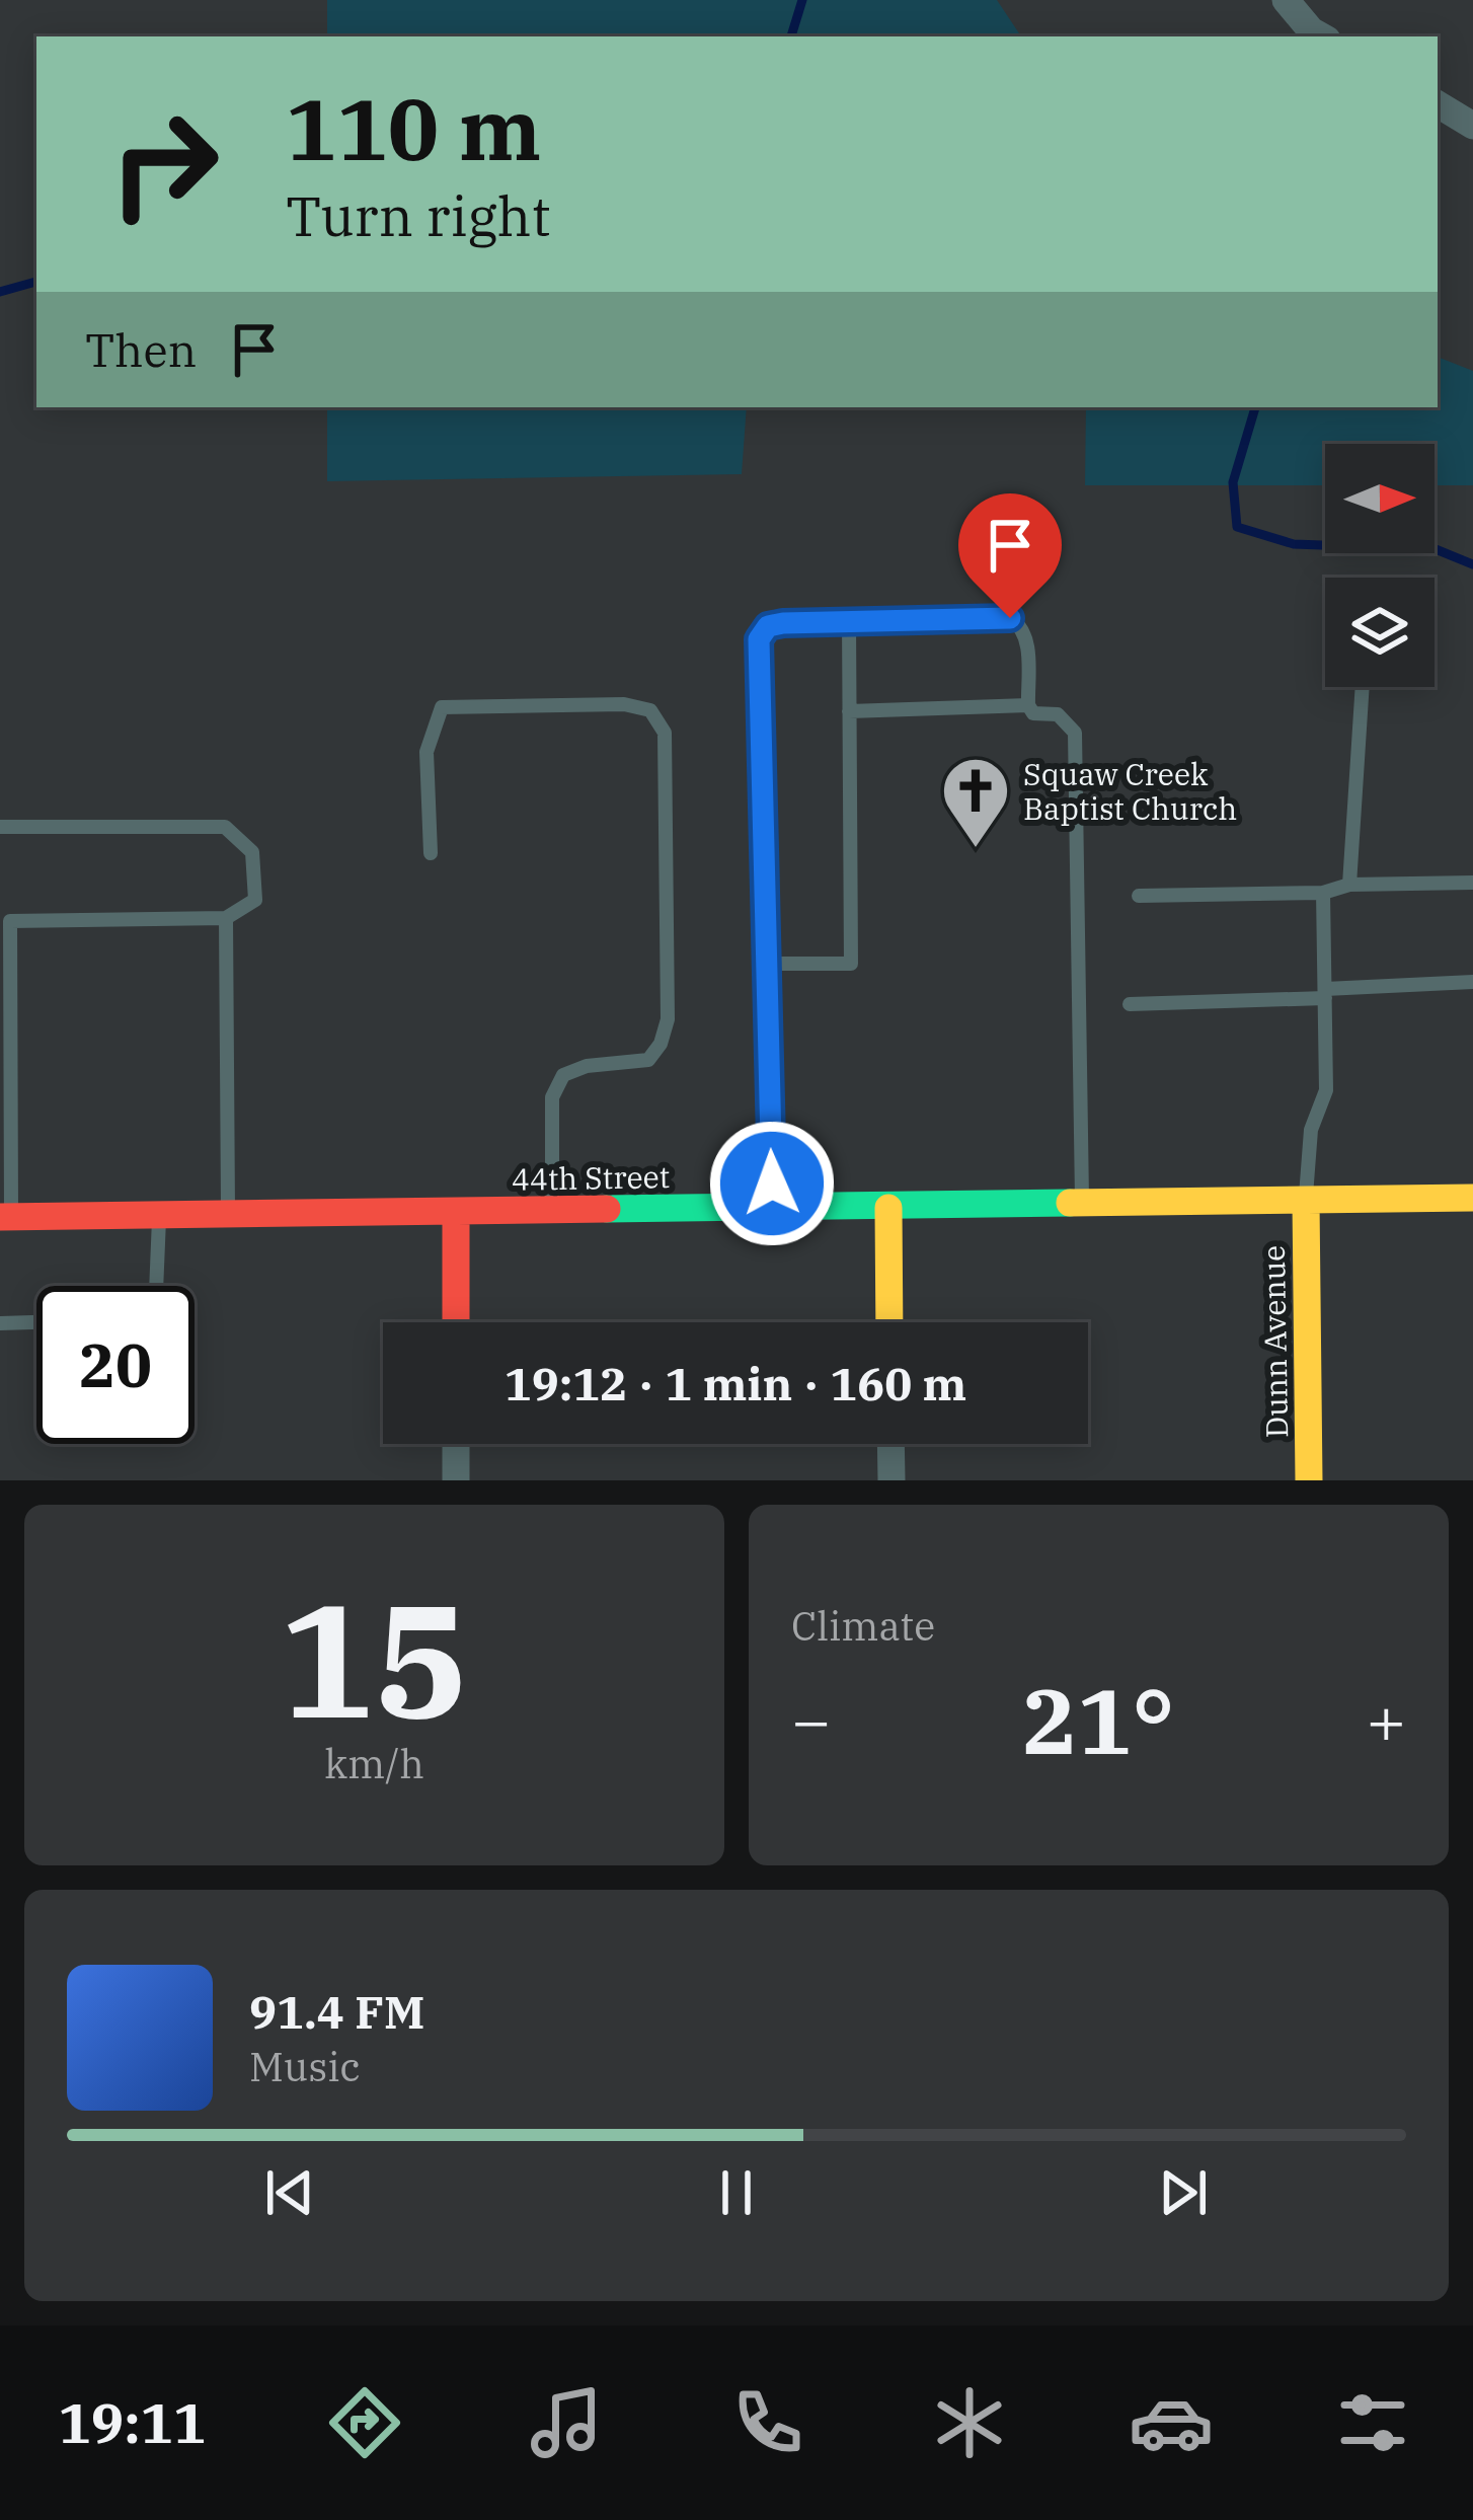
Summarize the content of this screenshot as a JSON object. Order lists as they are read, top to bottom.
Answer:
{
  "streets": {
    "street": ["44th Street", "Dunn Avenue"]
  },
  "crossings": [
    ["44th Street", "Dunn Avenue"]
  ],
  "places": {
    "church": ["Squaw Creek Baptist Church"]
  },
  "north": "right",
  "page": {
    "turn": ["110 m", "Turn right"],
    "then": "Then",
    "limit": "20",
    "trip": "19:12 · 1 min · 160 m",
    "tile": [
      ["15", "km/h"],
      "Climate"
    ],
    "heat": ["−", "21°", "+"],
    "song": ["91.4 FM", "Music"],
    "tabs": "19:11"
  }
}
